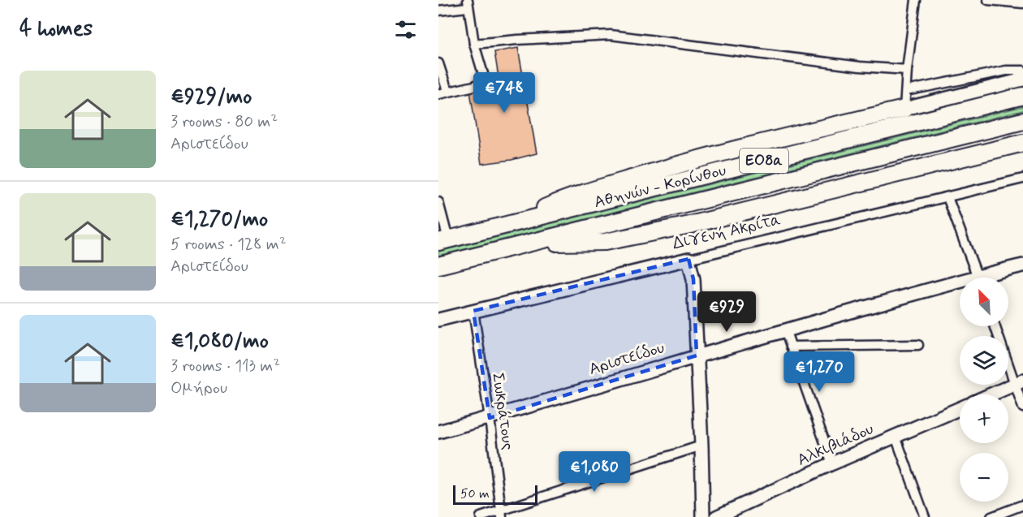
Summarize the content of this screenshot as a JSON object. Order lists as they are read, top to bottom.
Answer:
{
  "streets": {
    "highway": ["ΕΟ8α", "Αθηνών - Κορίνθου"],
    "street": [
      "Διγενή Ακρίτα",
      "Αριστείδου",
      "Σωκράτους",
      "Αλκιβιάδου"
    ]
  },
  "crossings": [
    ["Διγενή Ακρίτα", "Σωκράτους"],
    ["Αριστείδου", "Σωκράτους"]
  ],
  "scale_bar": "50 m",
  "north": "top left",
  "page": {
    "heading": "4 homes",
    "list": [
      {
        "name": "€929/mo",
        "note": "3 rooms · 80 m² · Αριστείδου"
      },
      {
        "name": "€1,270/mo",
        "note": "5 rooms · 128 m² · Αριστείδου"
      },
      {
        "name": "€1,080/mo",
        "note": "3 rooms · 113 m² · Ομήρου"
      }
    ],
    "price": [
      "€748",
      "€929",
      "€1,270",
      "€1,080"
    ],
    "map_buttons": ["+", "−"],
    "scale": "50 m"
  }
}
